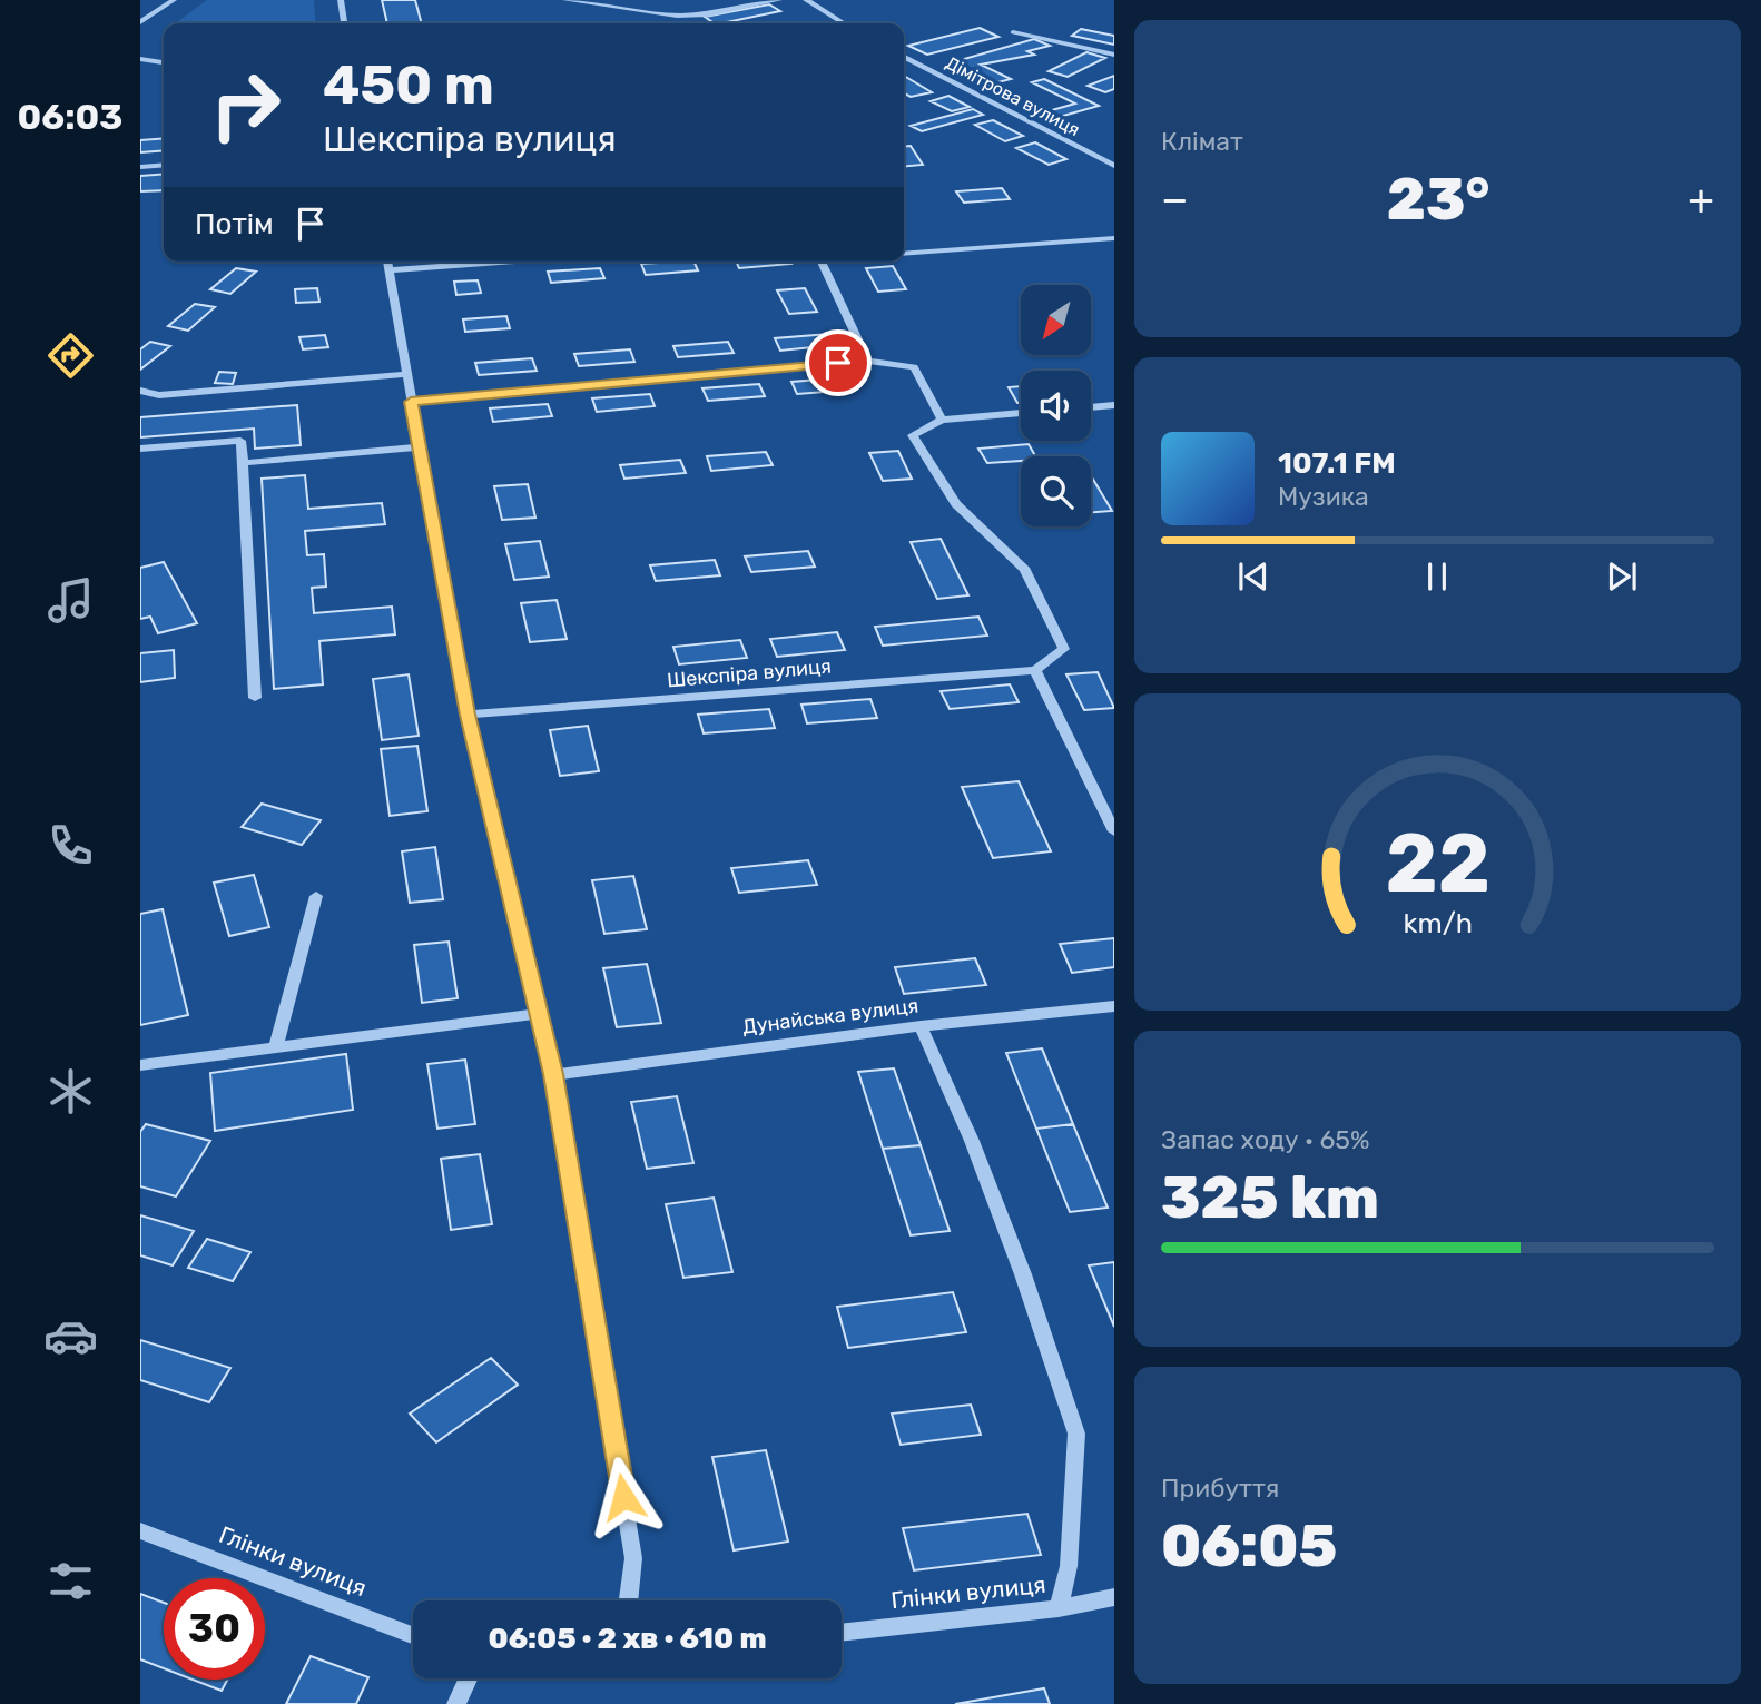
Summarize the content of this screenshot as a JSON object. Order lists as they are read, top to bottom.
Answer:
{
  "streets": {
    "street": [
      "Дімітрова вулиця",
      "Шекспіра вулиця",
      "Дунайська вулиця",
      "Глінки вулиця"
    ]
  },
  "north": "bottom left",
  "page": {
    "tabs": "06:03",
    "tile": [
      "Клімат",
      ["Запас ходу · 65%", "325 km"],
      ["Прибуття", "06:05"]
    ],
    "turn": ["450 m", "Шекспіра вулиця"],
    "heat": ["−", "23°", "+"],
    "then": "Потім",
    "song": ["107.1 FM", "Музика"],
    "limit": "30",
    "trip": "06:05 · 2 хв · 610 m",
    "gauge": ["22", "km/h"]
  }
}
